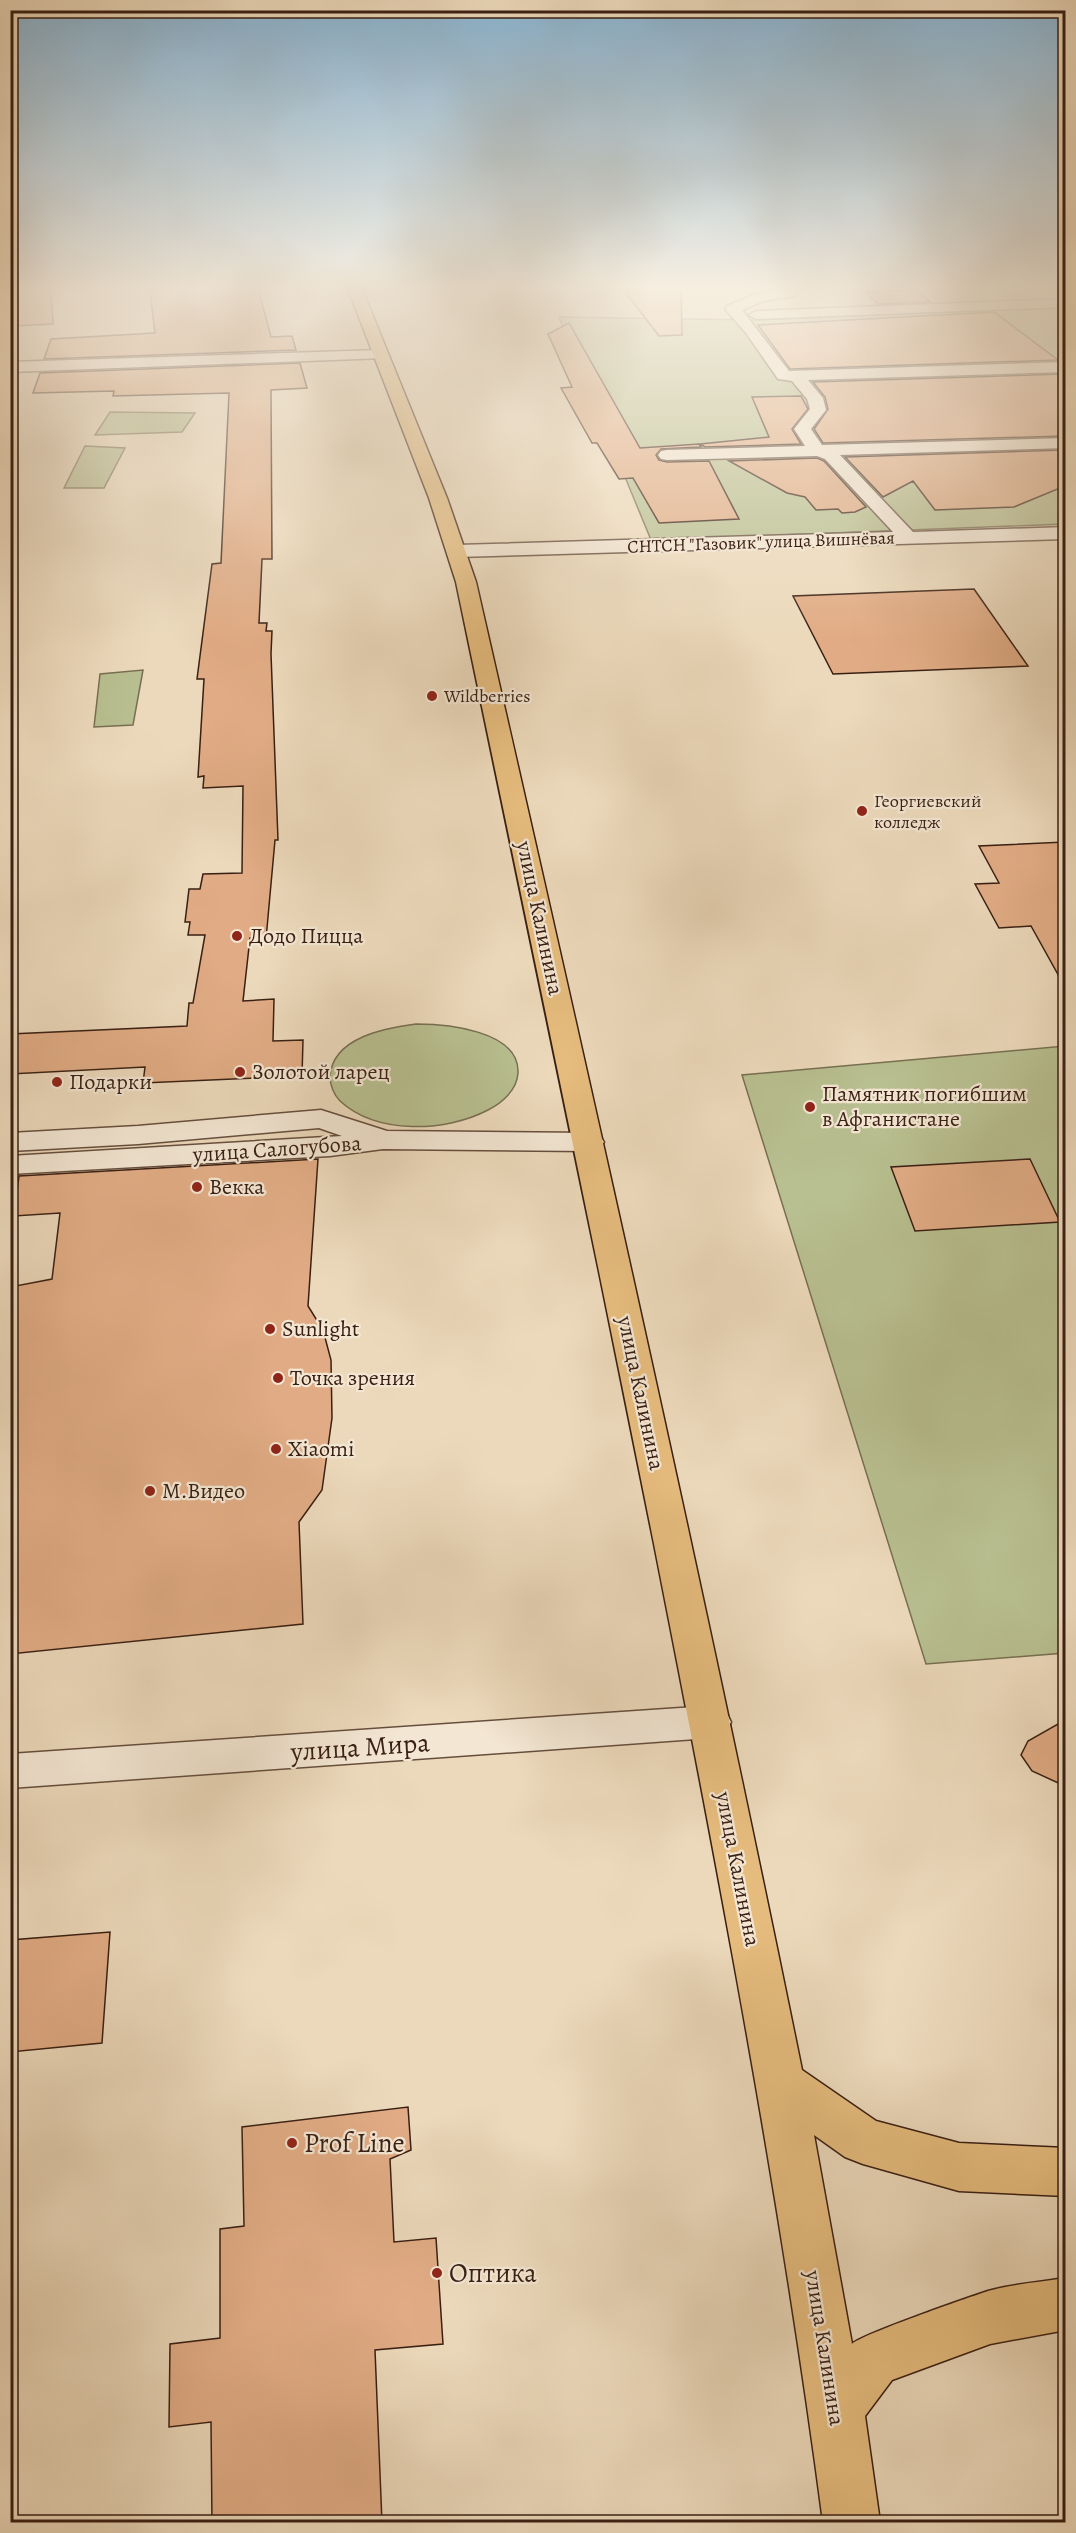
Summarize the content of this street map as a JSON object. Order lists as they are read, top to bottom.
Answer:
{
  "streets": {
    "main road": ["улица Калинина"],
    "street": ["СНТСН \"Газовик\" улица Вишнёвая", "улица Салогубова", "улица Мира"]
  },
  "crossings": [
    ["СНТСН \"Газовик\" улица Вишнёвая", "улица Калинина"],
    ["улица Калинина", "улица Мира"]
  ],
  "places": [
    "Wildberries",
    "Георгиевский колледж",
    "Додо Пицца",
    "Золотой ларец",
    "Подарки",
    "Памятник погибшим в Афганистане",
    "Векка",
    "Sunlight",
    "Точка зрения",
    "Xiaomi",
    "М.Видео",
    "Prof Line",
    "Оптика"
  ]
}
